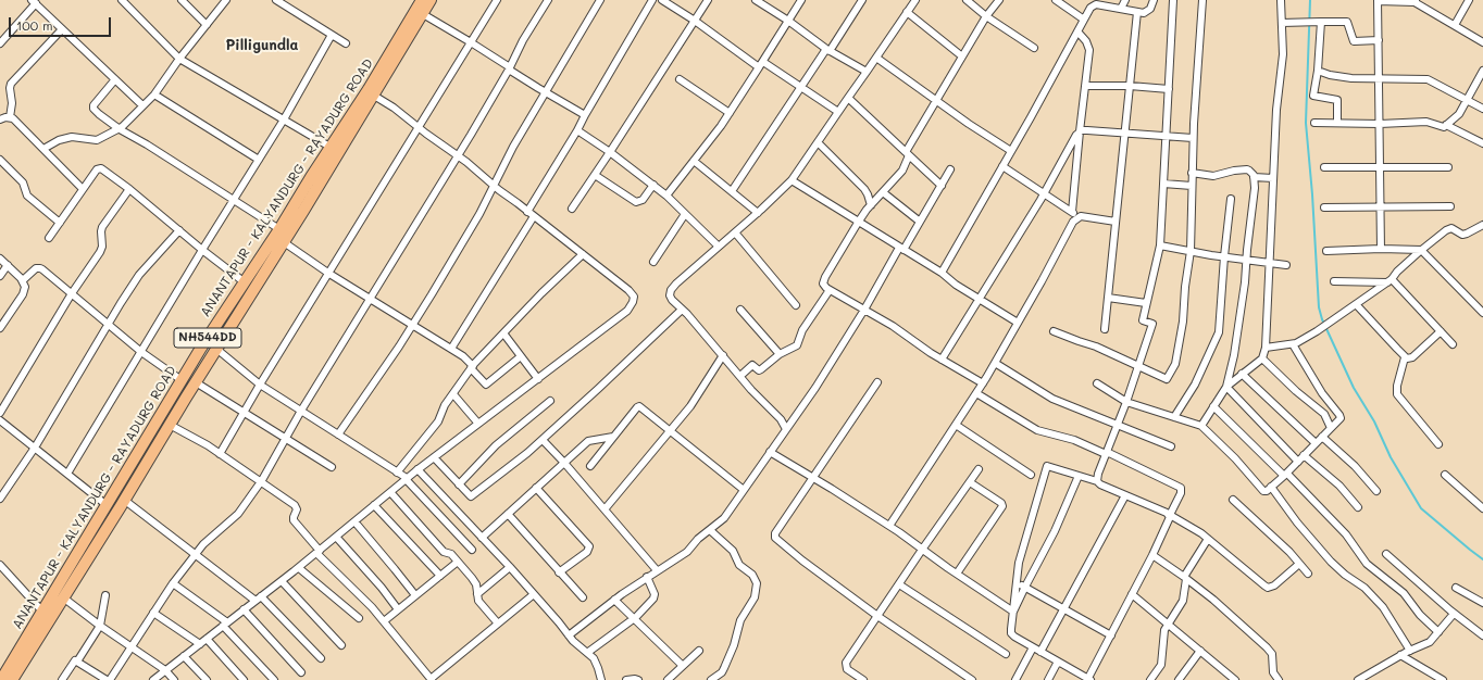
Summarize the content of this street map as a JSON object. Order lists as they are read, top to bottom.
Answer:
{
  "streets": {
    "highway": ["ANANTAPUR - KALYANDURG - RAYADURG ROAD", "NH544DD"]
  },
  "districts": ["Pilligundla"],
  "scale_bar": "100 m"
}
